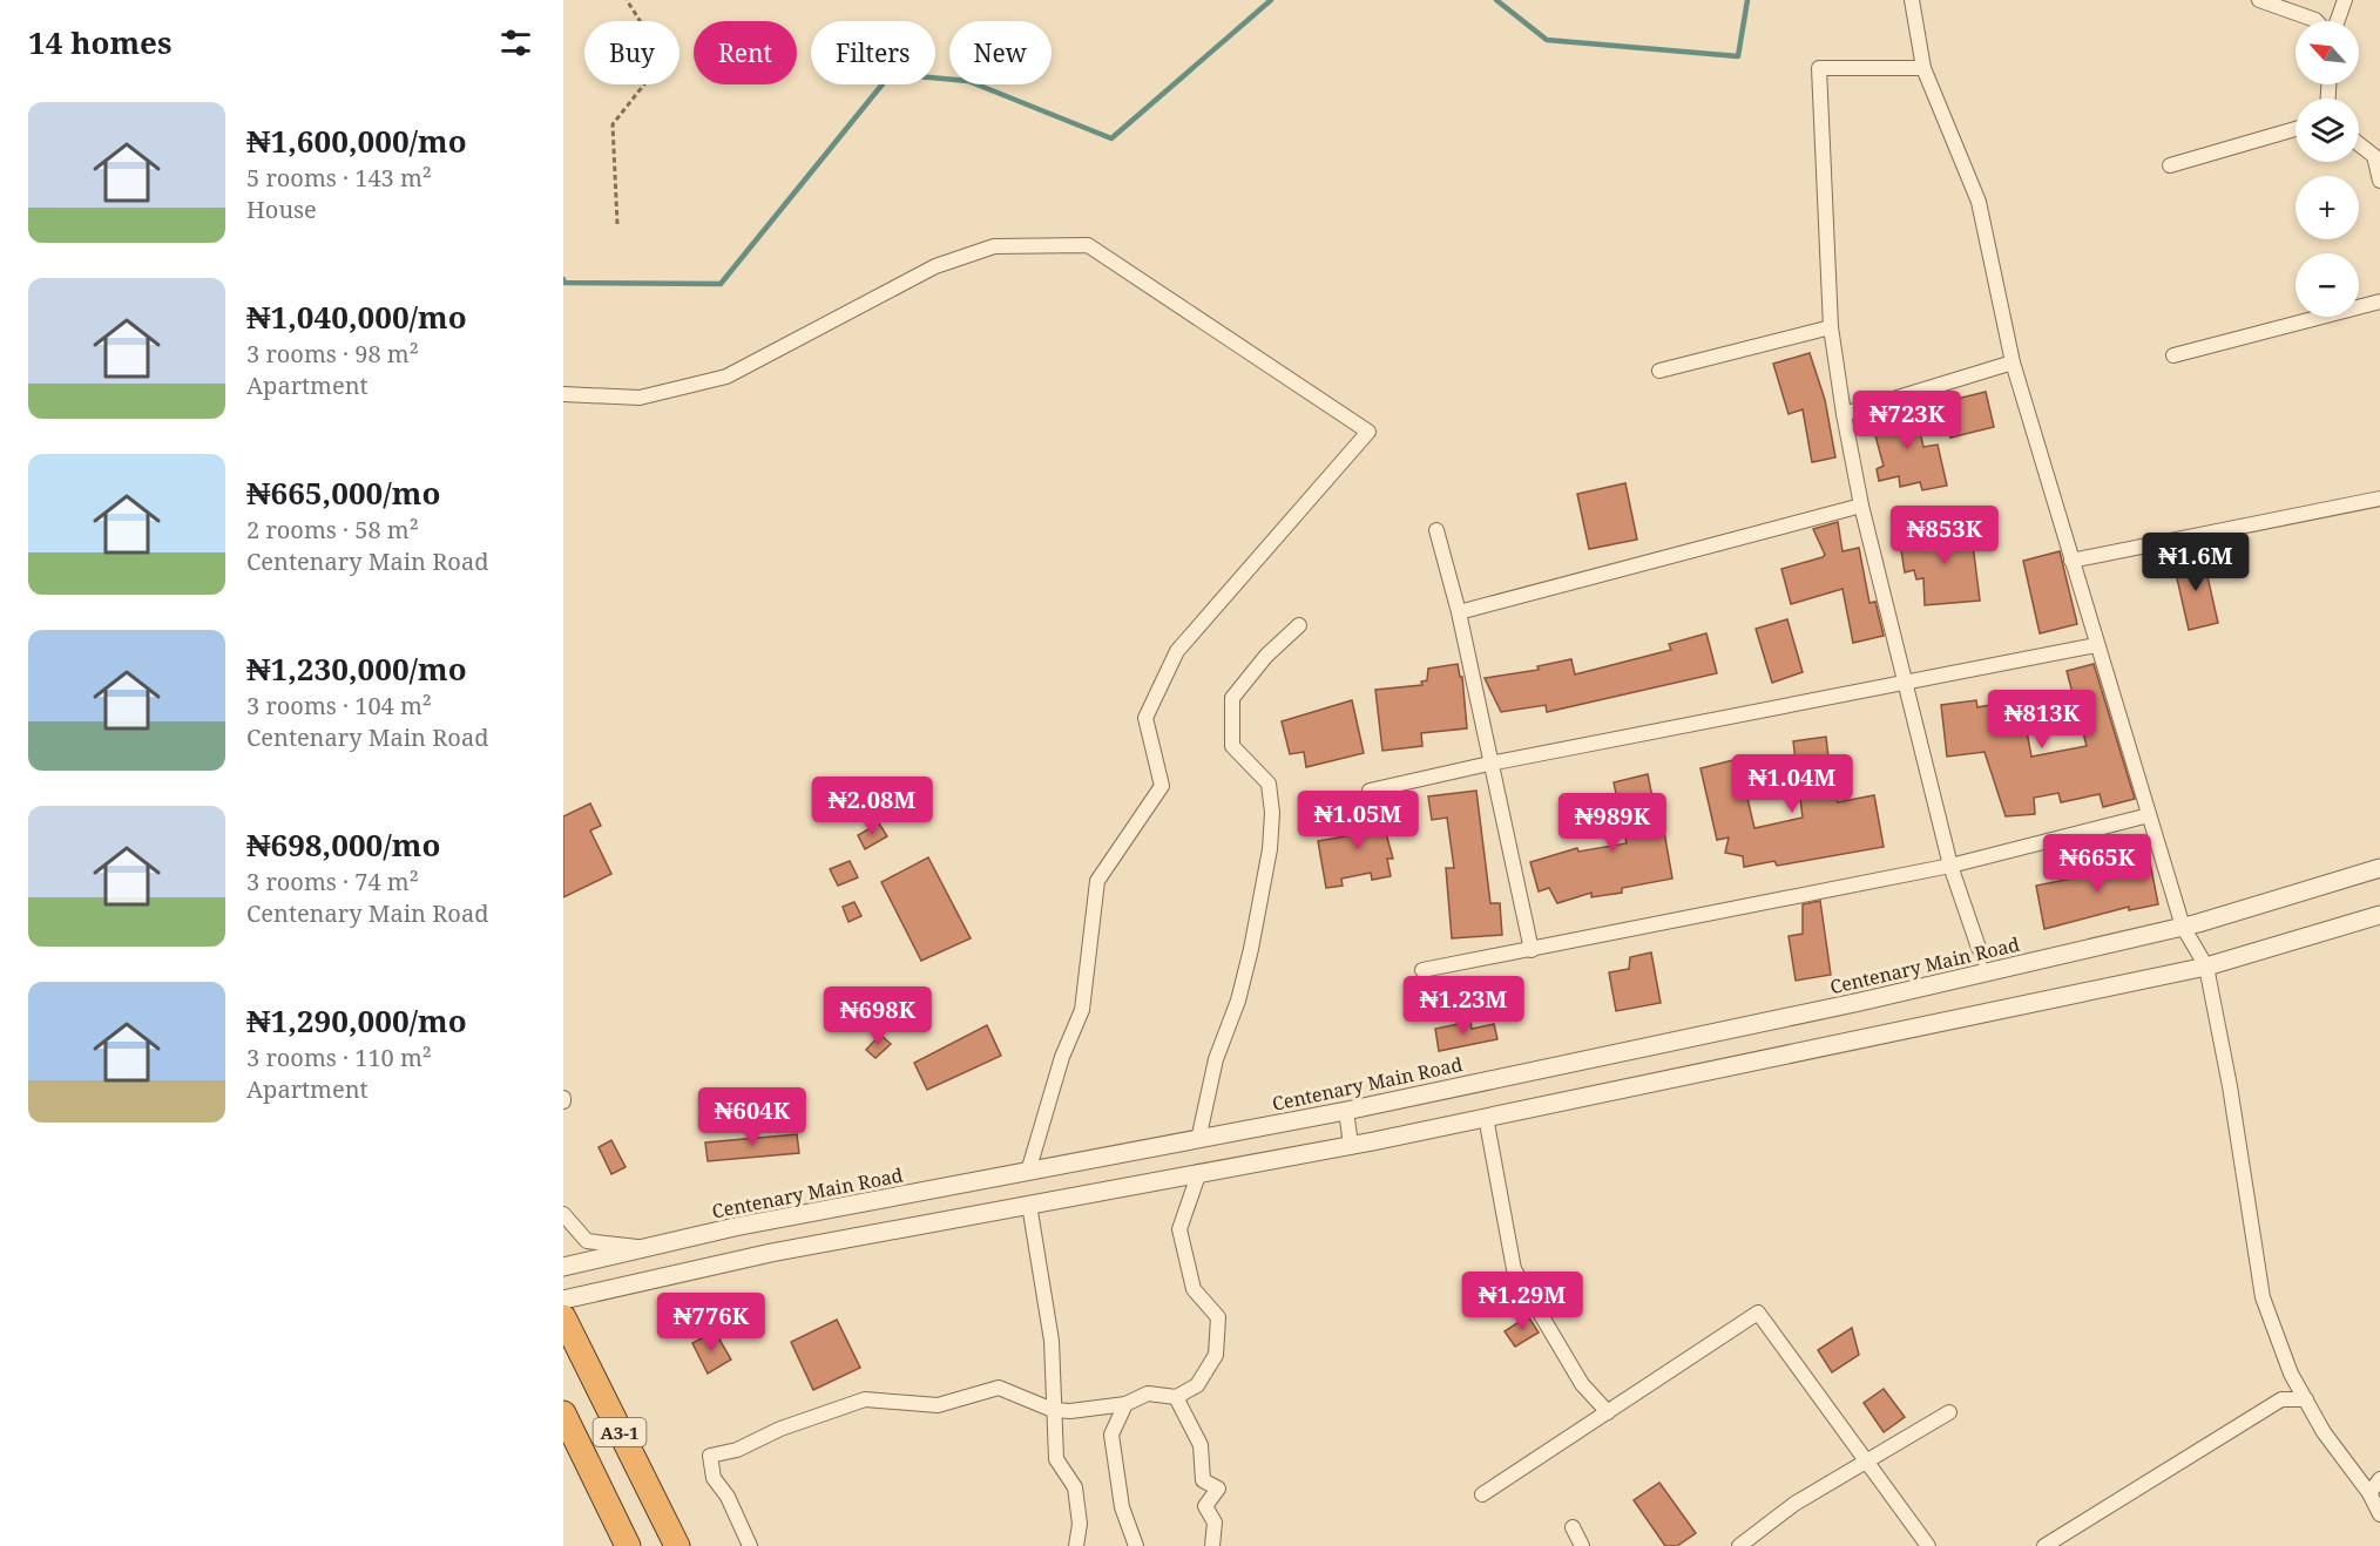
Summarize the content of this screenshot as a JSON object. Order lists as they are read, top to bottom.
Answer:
{
  "streets": {
    "highway": ["A3-1"],
    "street": ["Centenary Main Road"]
  },
  "north": "top left",
  "page": {
    "heading": "14 homes",
    "map_buttons": ["+", "−"],
    "chip": [
      "Buy",
      "Rent",
      "Filters",
      "New"
    ],
    "list": [
      {
        "name": "₦1,600,000/mo",
        "note": "5 rooms · 143 m² · House"
      },
      {
        "name": "₦1,040,000/mo",
        "note": "3 rooms · 98 m² · Apartment"
      },
      {
        "name": "₦665,000/mo",
        "note": "2 rooms · 58 m² · Centenary Main Road"
      },
      {
        "name": "₦1,230,000/mo",
        "note": "3 rooms · 104 m² · Centenary Main Road"
      },
      {
        "name": "₦698,000/mo",
        "note": "3 rooms · 74 m² · Centenary Main Road"
      },
      {
        "name": "₦1,290,000/mo",
        "note": "3 rooms · 110 m² · Apartment"
      }
    ],
    "price": [
      "₦723K",
      "₦853K",
      "₦1.6M",
      "₦813K",
      "₦1.04M",
      "₦2.08M",
      "₦1.05M",
      "₦989K",
      "₦665K",
      "₦1.23M",
      "₦698K",
      "₦604K",
      "₦1.29M",
      "₦776K"
    ]
  }
}
